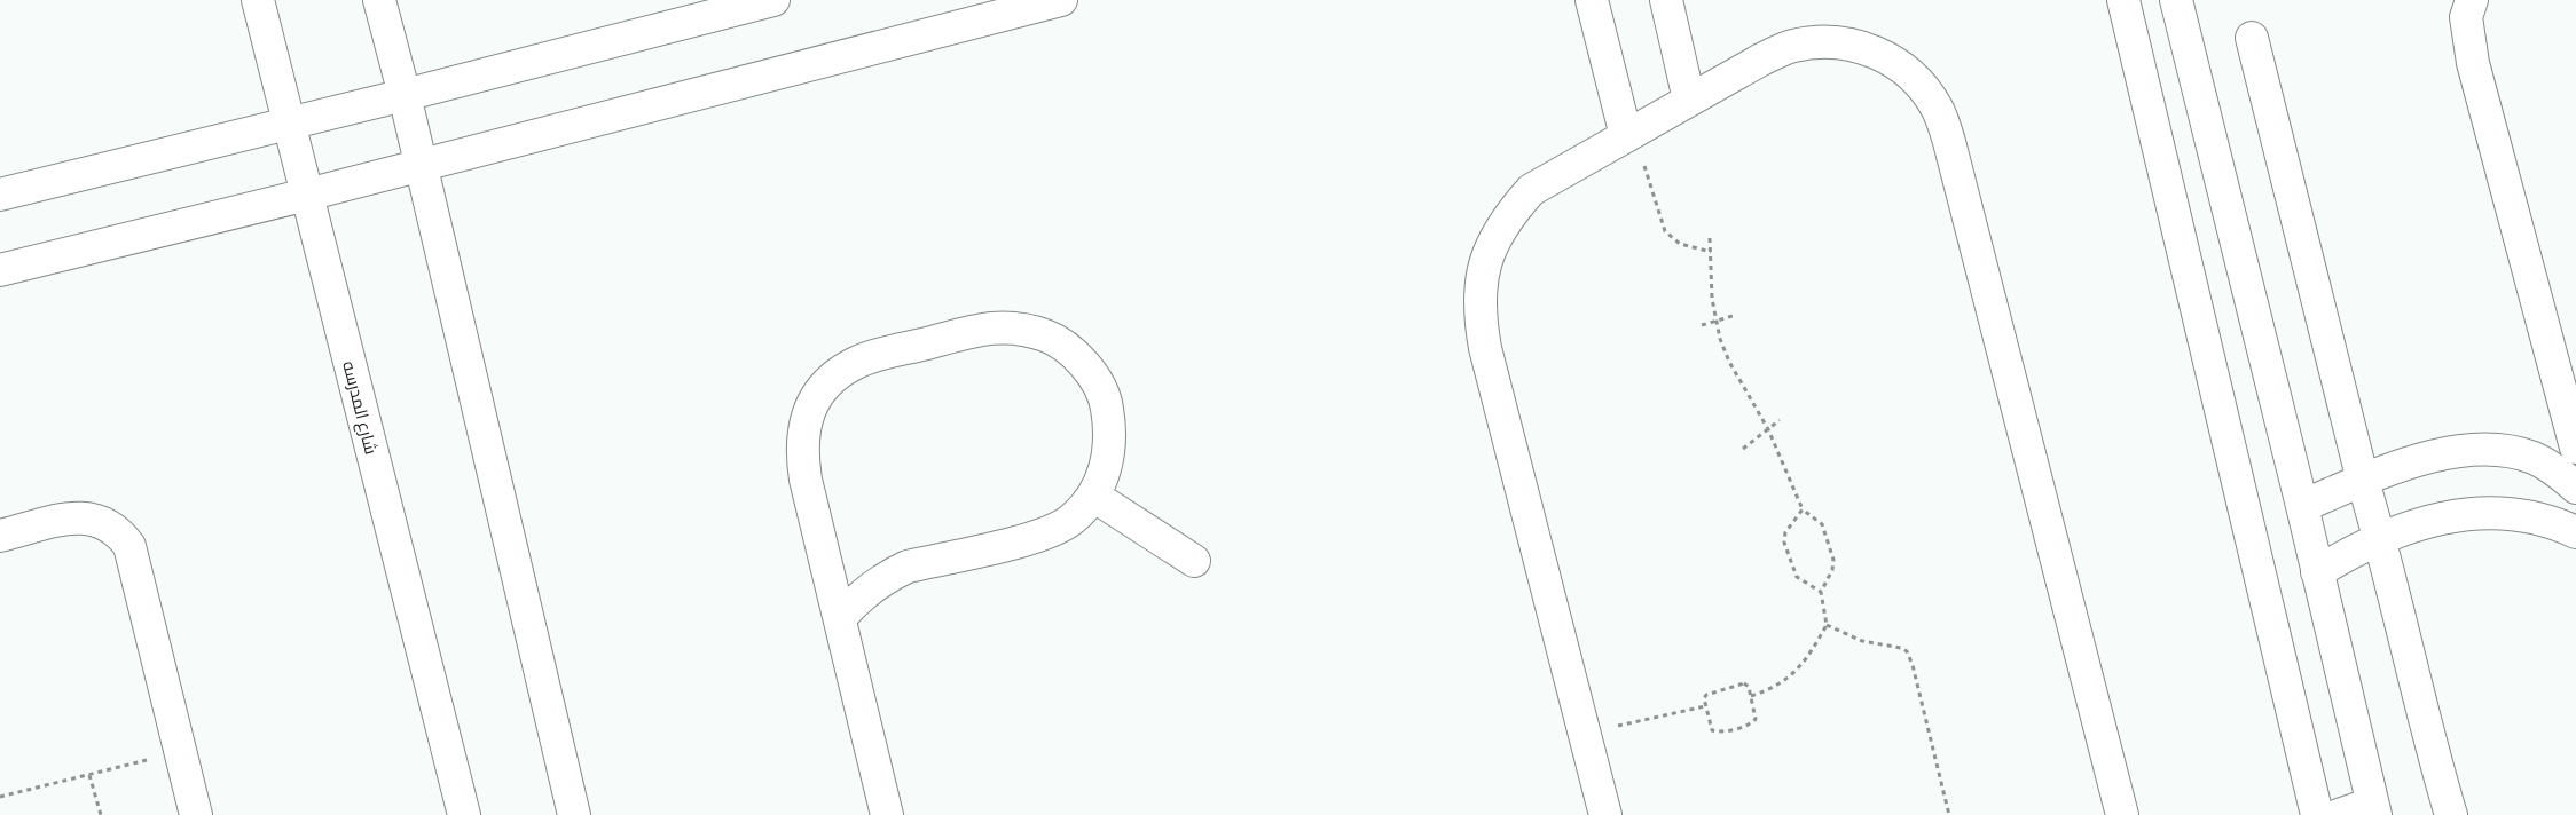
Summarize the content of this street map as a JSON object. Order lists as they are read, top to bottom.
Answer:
{
  "streets": {
    "street": ["شارع المدرسه"]
  }
}
